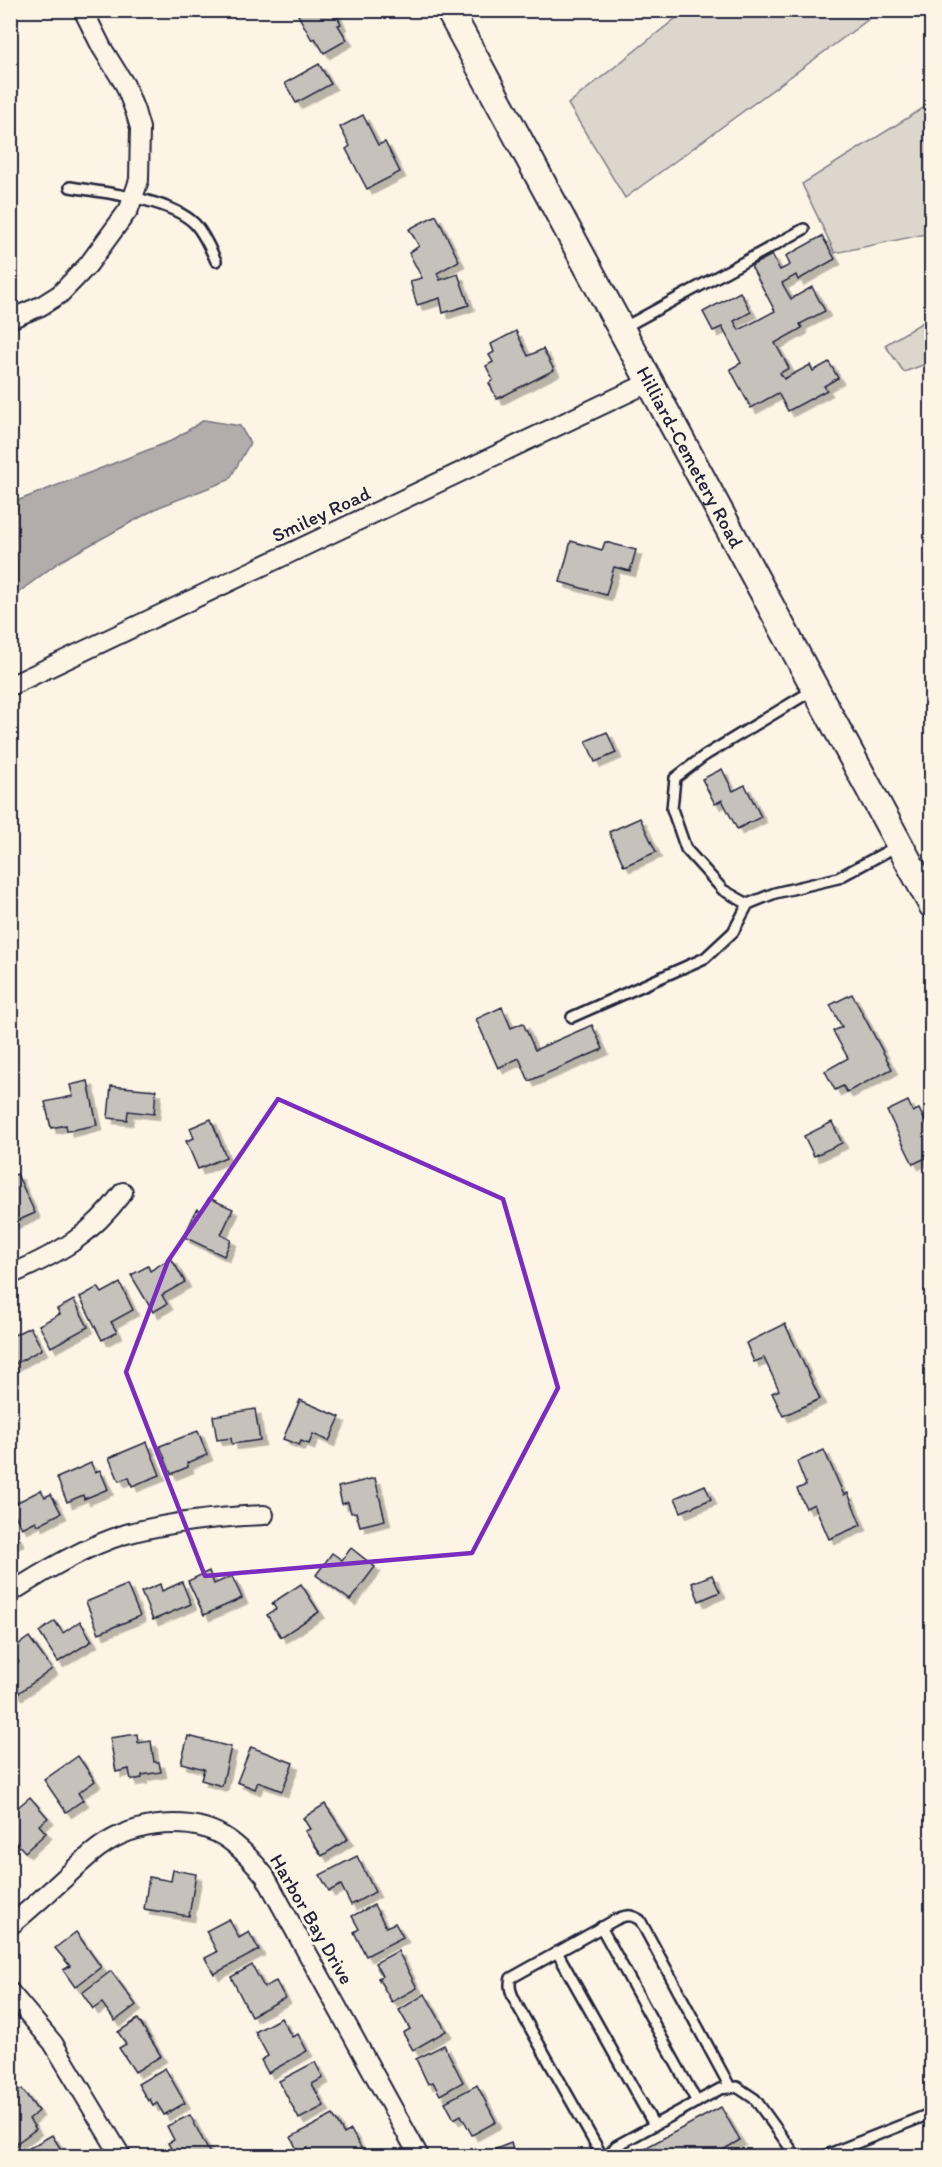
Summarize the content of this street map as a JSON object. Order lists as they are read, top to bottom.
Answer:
{
  "streets": {
    "main road": ["Hilliard-Cemetery Road"],
    "street": ["Smiley Road", "Harbor Bay Drive"]
  },
  "crossings": [
    ["Hilliard-Cemetery Road", "Smiley Road"]
  ]
}
